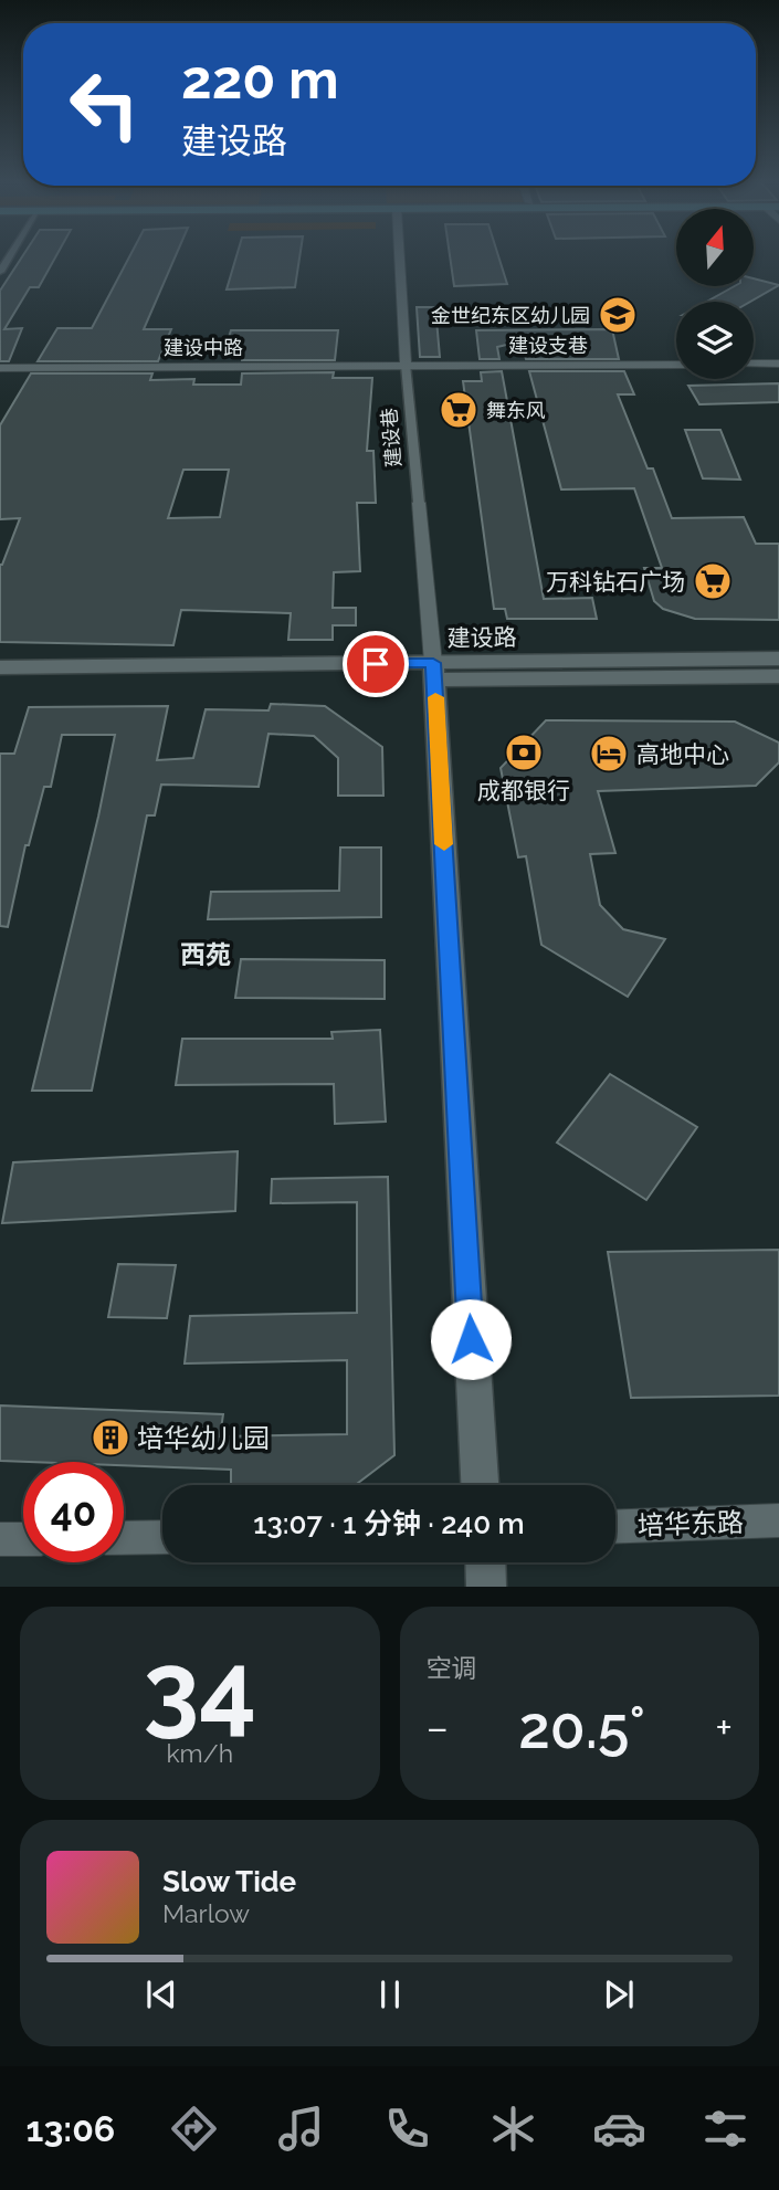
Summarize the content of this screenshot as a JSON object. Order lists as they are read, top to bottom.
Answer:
{
  "streets": {
    "street": [
      "建设支巷",
      "建设中路",
      "建设巷",
      "建设路",
      "培华东路"
    ]
  },
  "crossings": [
    ["建设支巷", "建设中路"],
    ["建设支巷", "建设巷"],
    ["建设中路", "建设巷"],
    ["建设巷", "建设路"]
  ],
  "districts": ["西苑"],
  "places": {
    "school or university": ["金世纪东区幼儿园"],
    "supermarket": ["舞东风", "万科钻石广场"],
    "bank": ["成都银行"],
    "hotel": ["高地中心"],
    "building": ["培华幼儿园"]
  },
  "north": "top",
  "page": {
    "turn": ["220 m", "建设路"],
    "limit": "40",
    "trip": "13:07 · 1 分钟 · 240 m",
    "tile": [
      ["34", "km/h"],
      "空调"
    ],
    "heat": ["−", "20.5°", "+"],
    "song": ["Slow Tide", "Marlow"],
    "tabs": "13:06"
  }
}
